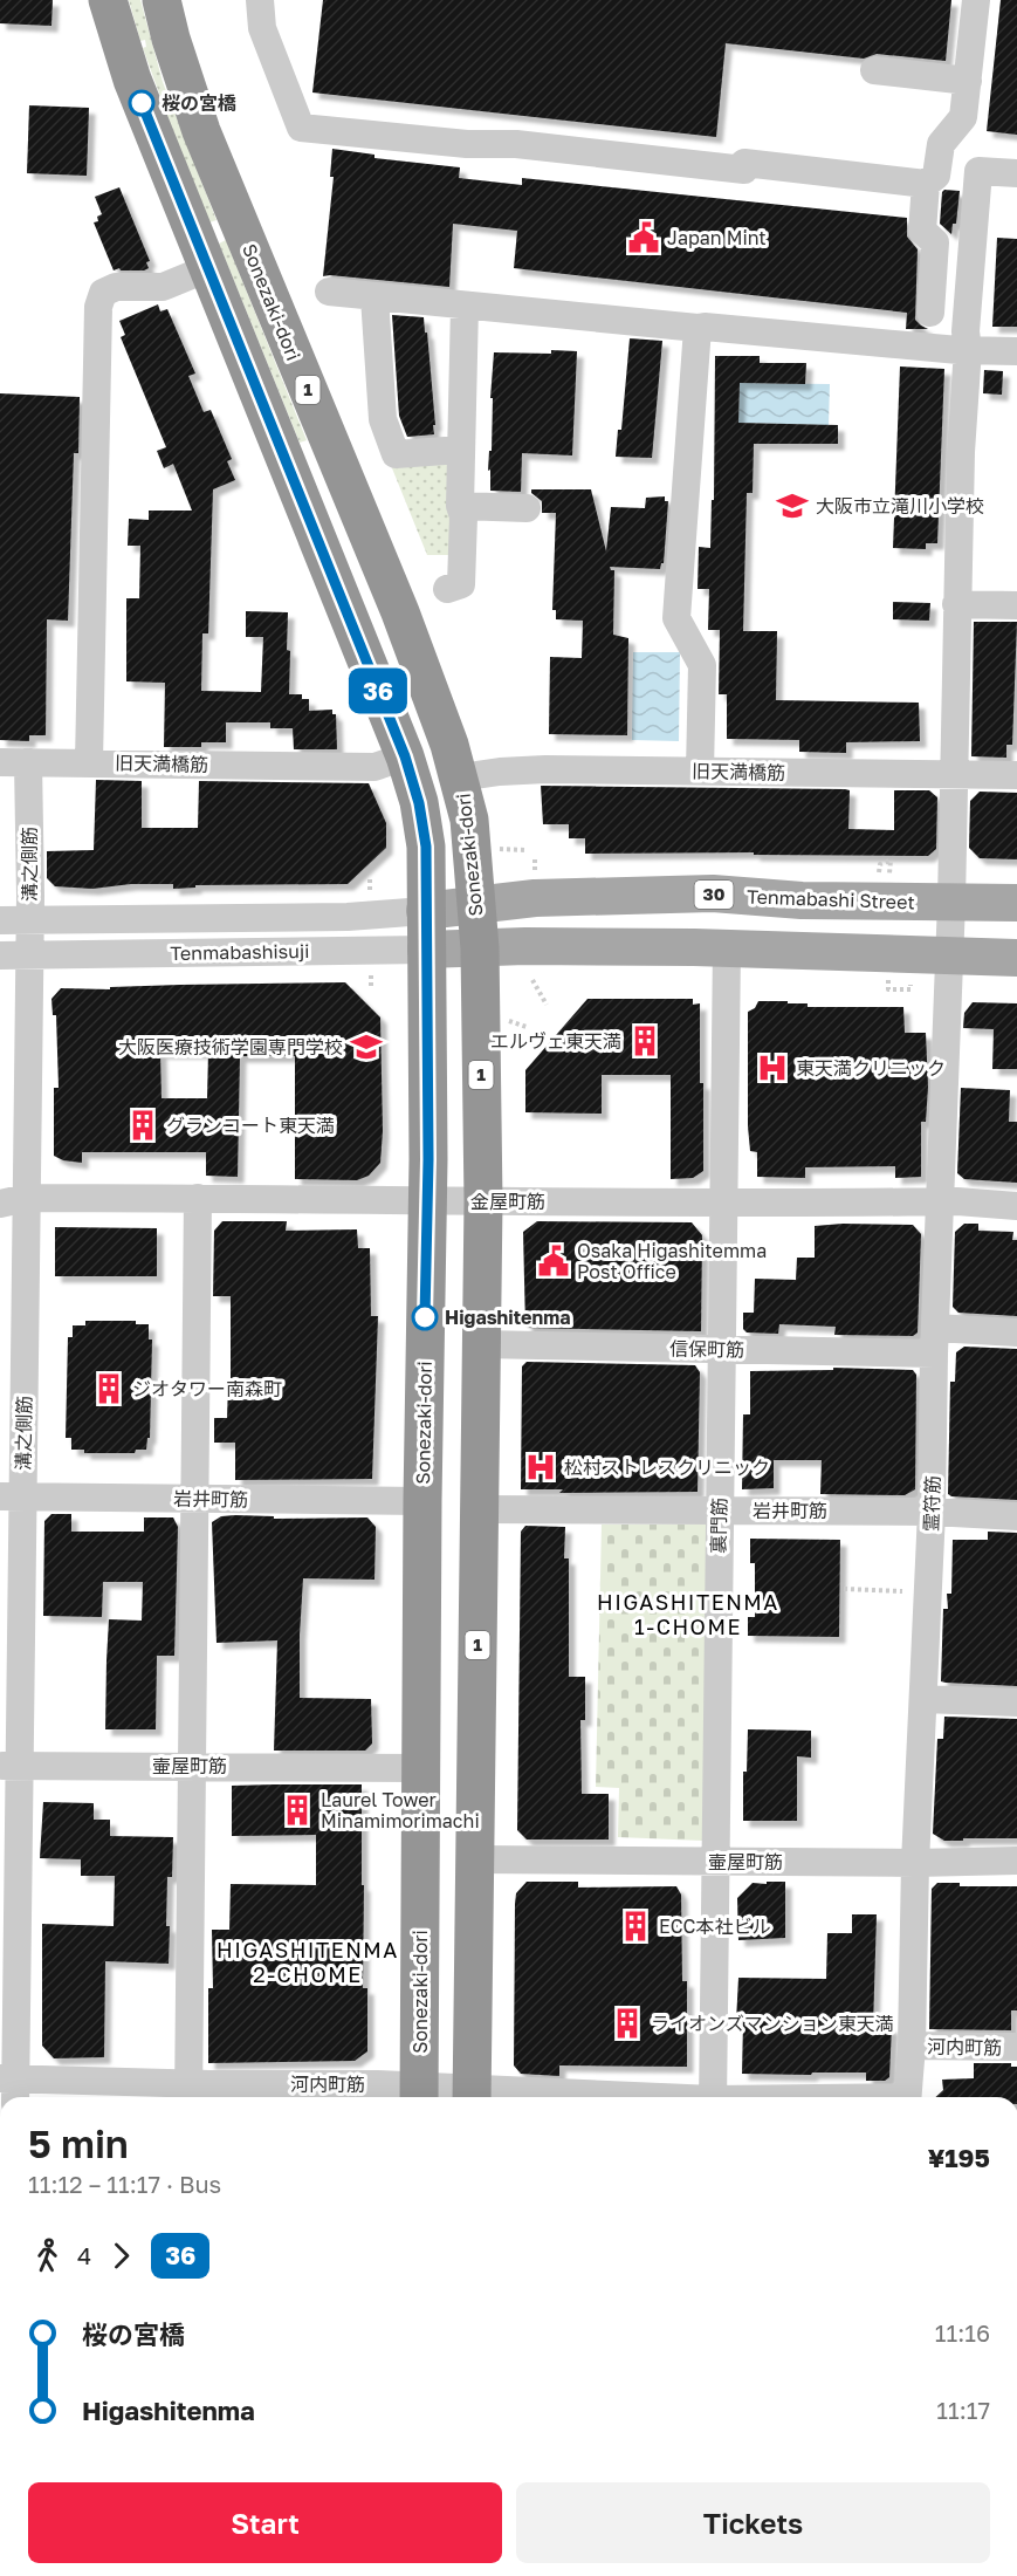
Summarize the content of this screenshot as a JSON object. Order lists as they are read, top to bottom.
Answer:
{
  "streets": {
    "highway": ["Sonezaki-dori", "1"],
    "main road": ["30", "Tenmabashi Street", "Tenmabashisuji"],
    "street": [
      "旧天満橋筋",
      "溝之側筋",
      "金屋町筋",
      "信保町筋",
      "岩井町筋",
      "霊符筋",
      "裏門筋",
      "壷屋町筋",
      "河内町筋"
    ]
  },
  "crossings": [
    ["Sonezaki-dori", "旧天満橋筋"],
    ["Sonezaki-dori", "Tenmabashi Street"],
    ["Sonezaki-dori", "Tenmabashisuji"],
    ["Sonezaki-dori", "金屋町筋"],
    ["Sonezaki-dori", "信保町筋"],
    ["Sonezaki-dori", "岩井町筋"],
    ["Sonezaki-dori", "壷屋町筋"],
    ["Sonezaki-dori", "河内町筋"],
    ["旧天満橋筋", "溝之側筋"],
    ["旧天満橋筋", "霊符筋"],
    ["溝之側筋", "Tenmabashisuji"],
    ["溝之側筋", "金屋町筋"],
    ["溝之側筋", "岩井町筋"],
    ["溝之側筋", "壷屋町筋"],
    ["溝之側筋", "河内町筋"],
    ["Tenmabashi Street", "Tenmabashisuji"],
    ["Tenmabashi Street", "霊符筋"],
    ["金屋町筋", "霊符筋"],
    ["金屋町筋", "裏門筋"],
    ["信保町筋", "霊符筋"],
    ["信保町筋", "裏門筋"],
    ["岩井町筋", "霊符筋"],
    ["岩井町筋", "裏門筋"],
    ["霊符筋", "壷屋町筋"],
    ["霊符筋", "河内町筋"],
    ["裏門筋", "壷屋町筋"]
  ],
  "districts": ["HIGASHITENMA 1-CHOME", "HIGASHITENMA 2-CHOME"],
  "places": {
    "other": ["桜の宮橋", "Higashitenma"],
    "public building": ["Japan Mint", "Osaka Higashitemma Post Office"],
    "school or university": ["大阪市立滝川小学校", "大阪医療技術学園専門学校"],
    "building": [
      "エルヴェ東天満",
      "グランコート東天満",
      "ジオタワー南森町",
      "Laurel Tower Minamimorimachi",
      "ECC本社ビル",
      "ライオンズマンション東天満"
    ],
    "hospital": ["東天満クリニック", "松村ストレスクリニック"]
  },
  "lines": ["bus line 36"],
  "page": {
    "on_map": "36",
    "heading": ["5 min", "11:12 – 11:17 · Bus", "¥195"],
    "legs": ["4", "36"],
    "list": [
      {
        "name": "桜の宮橋",
        "value": "11:16"
      },
      {
        "name": "Higashitenma",
        "value": "11:17"
      }
    ],
    "buttons": ["Start", "Tickets"]
  }
}
